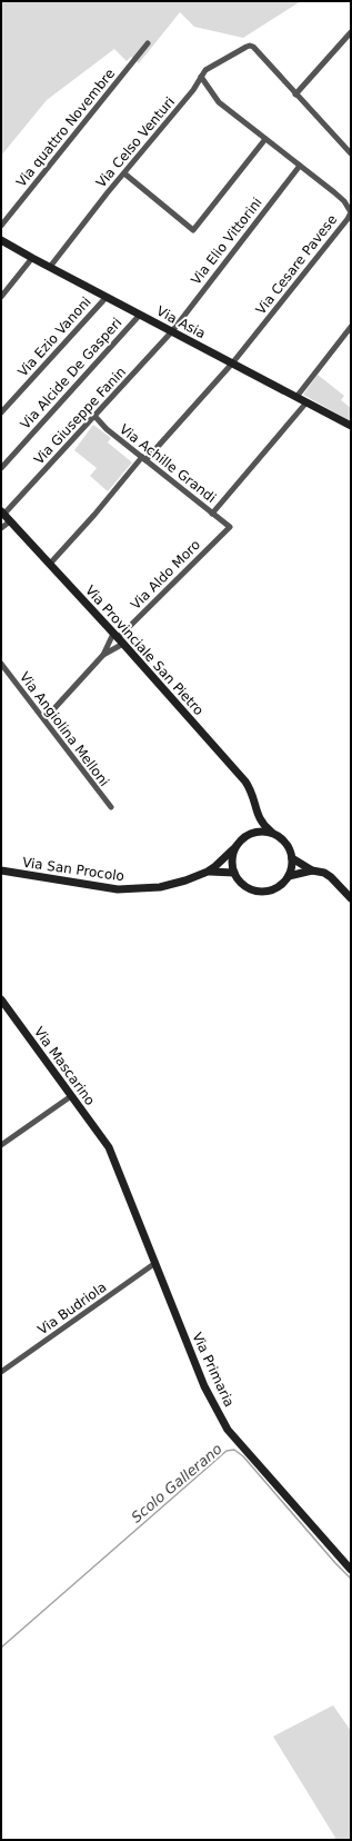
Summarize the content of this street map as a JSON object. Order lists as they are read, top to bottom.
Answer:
{
  "streets": {
    "street": [
      "Via quattro Novembre",
      "Via Celso Venturi",
      "Via Elio Vittorini",
      "Via Cesare Pavese",
      "Via Asia",
      "Via Ezio Vanoni",
      "Via Alcide De Gasperi",
      "Via Giuseppe Fanin",
      "Via Achille Grandi",
      "Via Aldo Moro",
      "Via Provinciale San Pietro",
      "Via Angiolina Melloni",
      "Via San Procolo",
      "Via Mascarino",
      "Via Budriola",
      "Via Primaria"
    ]
  },
  "crossings": [
    ["Via Celso Venturi", "Via Asia"],
    ["Via Elio Vittorini", "Via Cesare Pavese"],
    ["Via Elio Vittorini", "Via Asia"],
    ["Via Elio Vittorini", "Via Giuseppe Fanin"],
    ["Via Cesare Pavese", "Via Asia"],
    ["Via Asia", "Via Ezio Vanoni"],
    ["Via Asia", "Via Alcide De Gasperi"],
    ["Via Asia", "Via Giuseppe Fanin"],
    ["Via Giuseppe Fanin", "Via Achille Grandi"],
    ["Via Giuseppe Fanin", "Via Provinciale San Pietro"],
    ["Via Achille Grandi", "Via Aldo Moro"],
    ["Via Aldo Moro", "Via Provinciale San Pietro"],
    ["Via Mascarino", "Via Primaria"],
    ["Via Budriola", "Via Primaria"]
  ],
  "water": ["Scolo Gallerano"]
}
